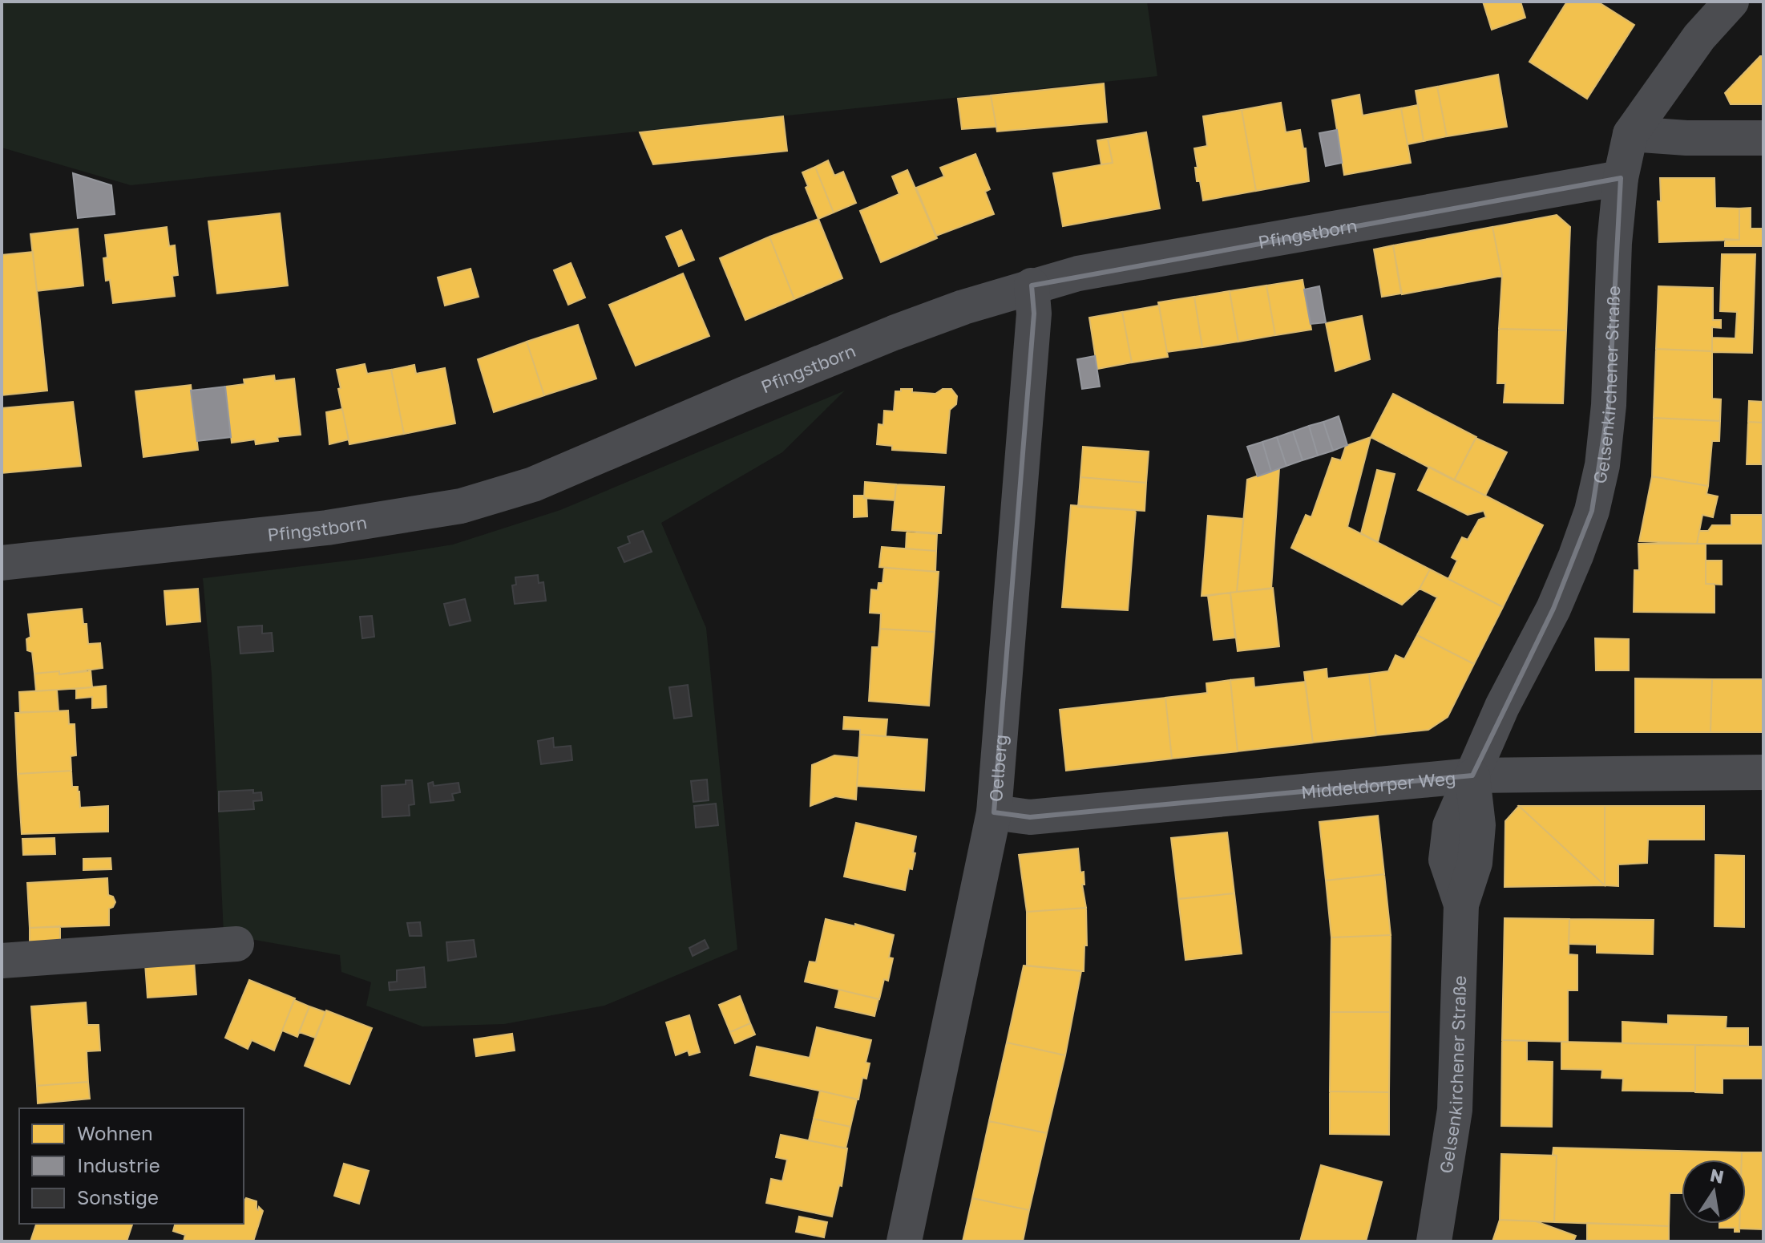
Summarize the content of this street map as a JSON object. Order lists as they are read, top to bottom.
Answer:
{
  "streets": {
    "street": [
      "Pfingstborn",
      "Gelsenkirchener Straße",
      "Oelberg",
      "Middeldorper Weg"
    ]
  },
  "crossings": [
    ["Pfingstborn", "Gelsenkirchener Straße"],
    ["Pfingstborn", "Oelberg"],
    ["Gelsenkirchener Straße", "Middeldorper Weg"],
    ["Oelberg", "Middeldorper Weg"]
  ],
  "legend": ["Wohnen", "Industrie", "Sonstige"],
  "north": "top"
}
